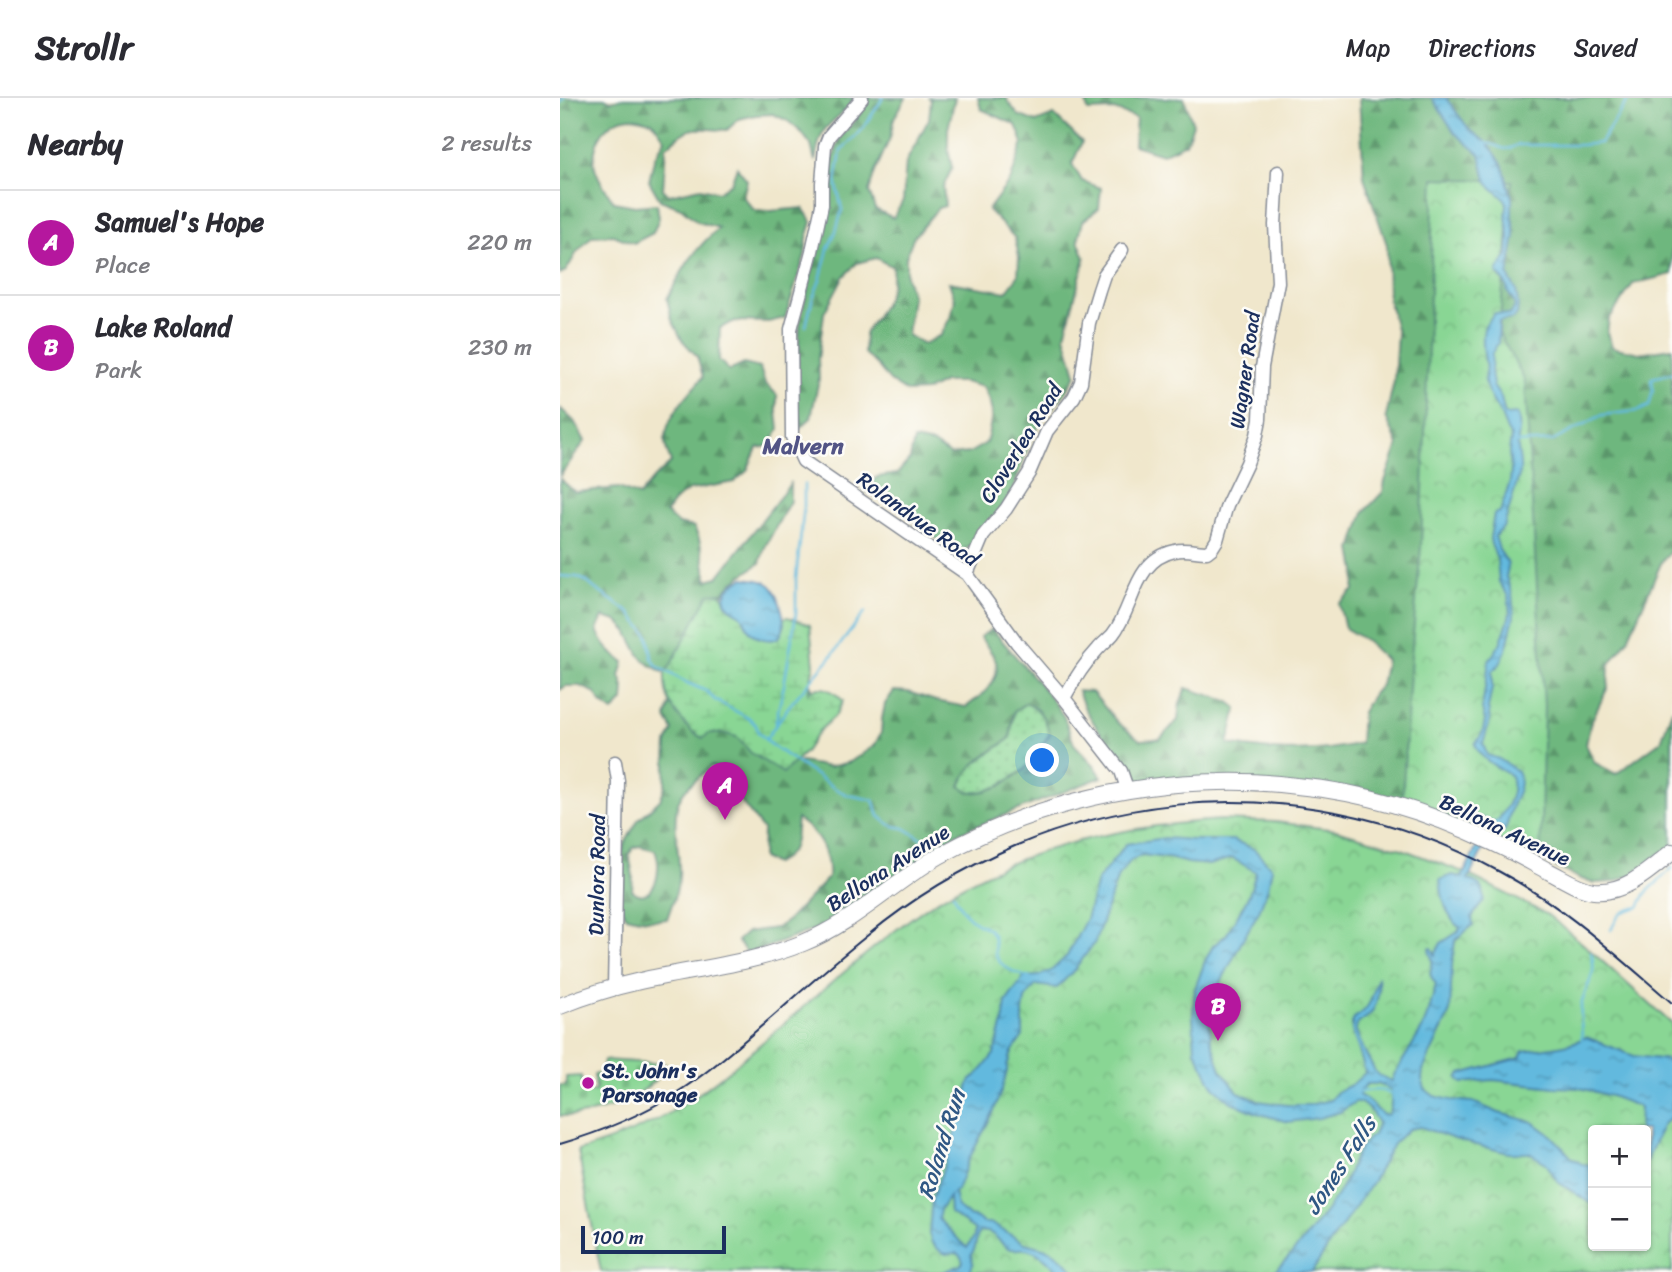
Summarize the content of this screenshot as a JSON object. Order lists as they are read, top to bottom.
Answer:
{
  "streets": {
    "main road": ["Bellona Avenue"],
    "street": [
      "Wagner Road",
      "Cloverlea Road",
      "Rolandvue Road",
      "Dunlora Road"
    ]
  },
  "crossings": [
    ["Wagner Road", "Rolandvue Road"],
    ["Cloverlea Road", "Rolandvue Road"],
    ["Rolandvue Road", "Bellona Avenue"],
    ["Bellona Avenue", "Dunlora Road"]
  ],
  "districts": ["Malvern"],
  "water": ["Roland Run", "Jones Falls"],
  "places": ["St. John's Parsonage"],
  "scale_bar": "100 m",
  "page": {
    "header": "Strollr",
    "nav": ["Map", "Directions", "Saved"],
    "heading": ["Nearby", "2 results"],
    "list": [
      {
        "mark": "A",
        "name": "Samuel's Hope",
        "note": "Place",
        "value": "220 m"
      },
      {
        "mark": "B",
        "name": "Lake Roland",
        "note": "Park",
        "value": "230 m"
      }
    ],
    "pins": ["A", "B"],
    "map_buttons": ["+", "−"],
    "scale": "100 m"
  }
}
